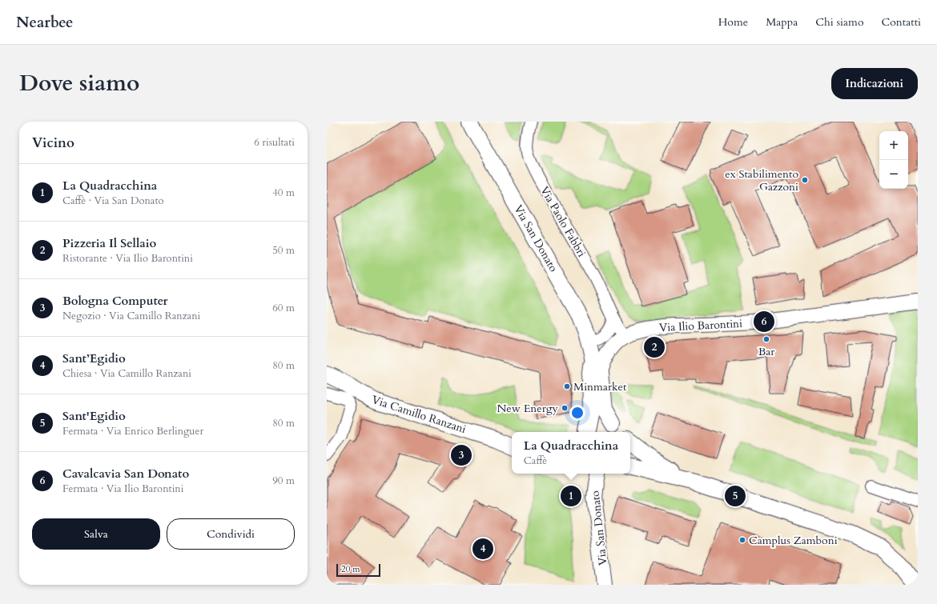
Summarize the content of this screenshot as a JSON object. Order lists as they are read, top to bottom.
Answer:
{
  "streets": {
    "main road": ["Via San Donato", "Via Camillo Ranzani"],
    "street": ["Via Paolo Fabbri", "Via Ilio Barontini"]
  },
  "crossings": [
    ["Via Paolo Fabbri", "Via Ilio Barontini"],
    ["Via San Donato", "Via Ilio Barontini"]
  ],
  "places": [
    "ex Stabilimento Gazzoni",
    "Bar",
    "Minmarket",
    "New Energy",
    "Camplus Zamboni"
  ],
  "scale_bar": "20 m",
  "page": {
    "header": "Nearbee",
    "nav": [
      "Home",
      "Mappa",
      "Chi siamo",
      "Contatti"
    ],
    "title": "Dove siamo",
    "buttons": [
      "Indicazioni",
      ["Salva", "Condividi"]
    ],
    "heading": ["Vicino", "6 risultati"],
    "map_buttons": ["+", "−"],
    "list": [
      {
        "mark": "1",
        "name": "La Quadracchina",
        "note": "Caffè · Via San Donato",
        "value": "40 m"
      },
      {
        "mark": "2",
        "name": "Pizzeria Il Sellaio",
        "note": "Ristorante · Via Ilio Barontini",
        "value": "50 m"
      },
      {
        "mark": "3",
        "name": "Bologna Computer",
        "note": "Negozio · Via Camillo Ranzani",
        "value": "60 m"
      },
      {
        "mark": "4",
        "name": "Sant’Egidio",
        "note": "Chiesa · Via Camillo Ranzani",
        "value": "80 m"
      },
      {
        "mark": "5",
        "name": "Sant'Egidio",
        "note": "Fermata · Via Enrico Berlinguer",
        "value": "80 m"
      },
      {
        "mark": "6",
        "name": "Cavalcavia San Donato",
        "note": "Fermata · Via Ilio Barontini",
        "value": "90 m"
      }
    ],
    "pins": [
      "6",
      "2",
      "3",
      "1",
      "5",
      "4"
    ],
    "popup": ["La Quadracchina", "Caffè"],
    "scale": "20 m"
  }
}
